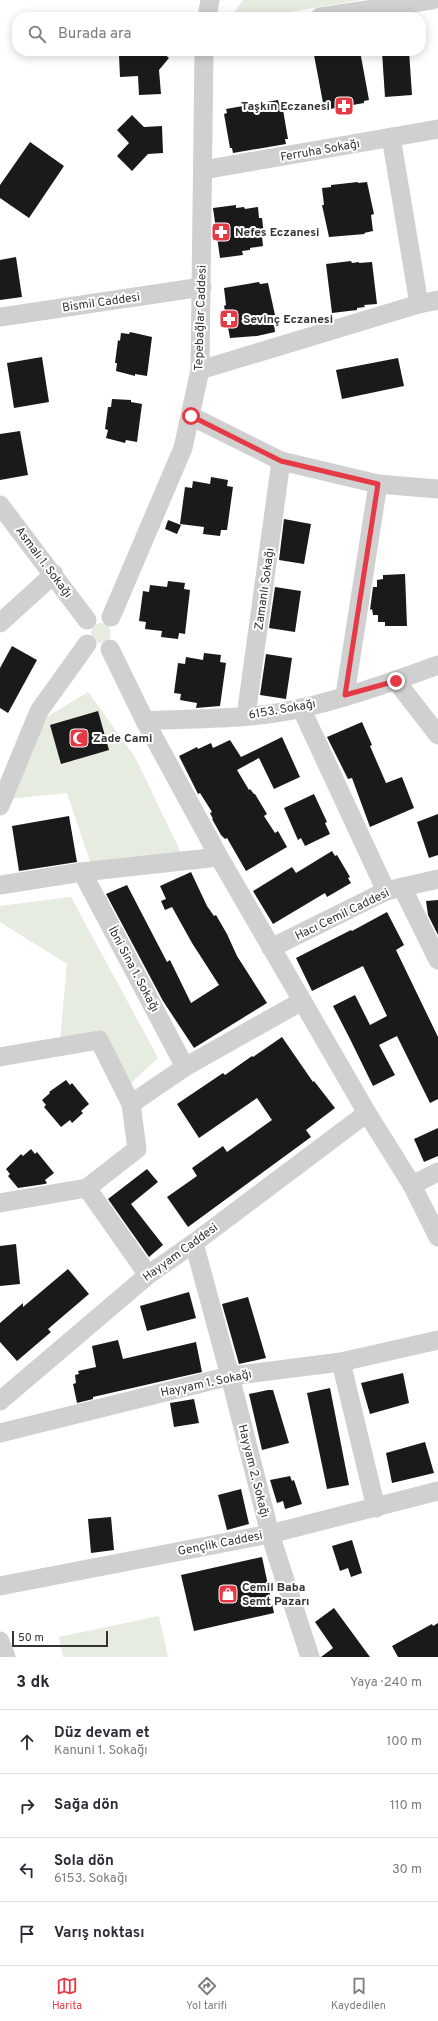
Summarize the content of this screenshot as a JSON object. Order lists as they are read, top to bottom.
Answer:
{
  "streets": {
    "street": [
      "Ferruha Sokağı",
      "Bismil Caddesi",
      "Tepebağlar Caddesi",
      "Asmalı 1. Sokağı",
      "Zamanlı Sokağı",
      "6153. Sokağı",
      "Hacı Cemil Caddesi",
      "İbni Sina 1. Sokağı",
      "Hayyam Caddesi",
      "Hayyam 1. Sokağı",
      "Hayyam 2. Sokağı",
      "Gençlik Caddesi"
    ]
  },
  "crossings": [
    ["Ferruha Sokağı", "Tepebağlar Caddesi"],
    ["Bismil Caddesi", "Tepebağlar Caddesi"],
    ["Tepebağlar Caddesi", "Asmalı 1. Sokağı"],
    ["Zamanlı Sokağı", "6153. Sokağı"],
    ["Hayyam Caddesi", "Hayyam 2. Sokağı"],
    ["Hayyam 1. Sokağı", "Hayyam 2. Sokağı"],
    ["Hayyam 2. Sokağı", "Gençlik Caddesi"]
  ],
  "places": {
    "pharmacy": ["Taşkın Eczanesi", "Nefes Eczanesi", "Sevinç Eczanesi"],
    "mosque": ["Zade Cami"],
    "shop": ["Cemil Baba Semt Pazarı"]
  },
  "scale_bar": "50 m",
  "page": {
    "search": "Burada ara",
    "scale": "50 m",
    "heading": ["3 dk", "Yaya · 240 m"],
    "list": [
      ["Düz devam et", "Kanuni 1. Sokağı", "100 m"],
      ["Sağa dön", "110 m"],
      ["Sola dön", "6153. Sokağı", "30 m"],
      "Varış noktası"
    ],
    "nav": ["Harita", "Yol tarifi", "Kaydedilen"]
  }
}
